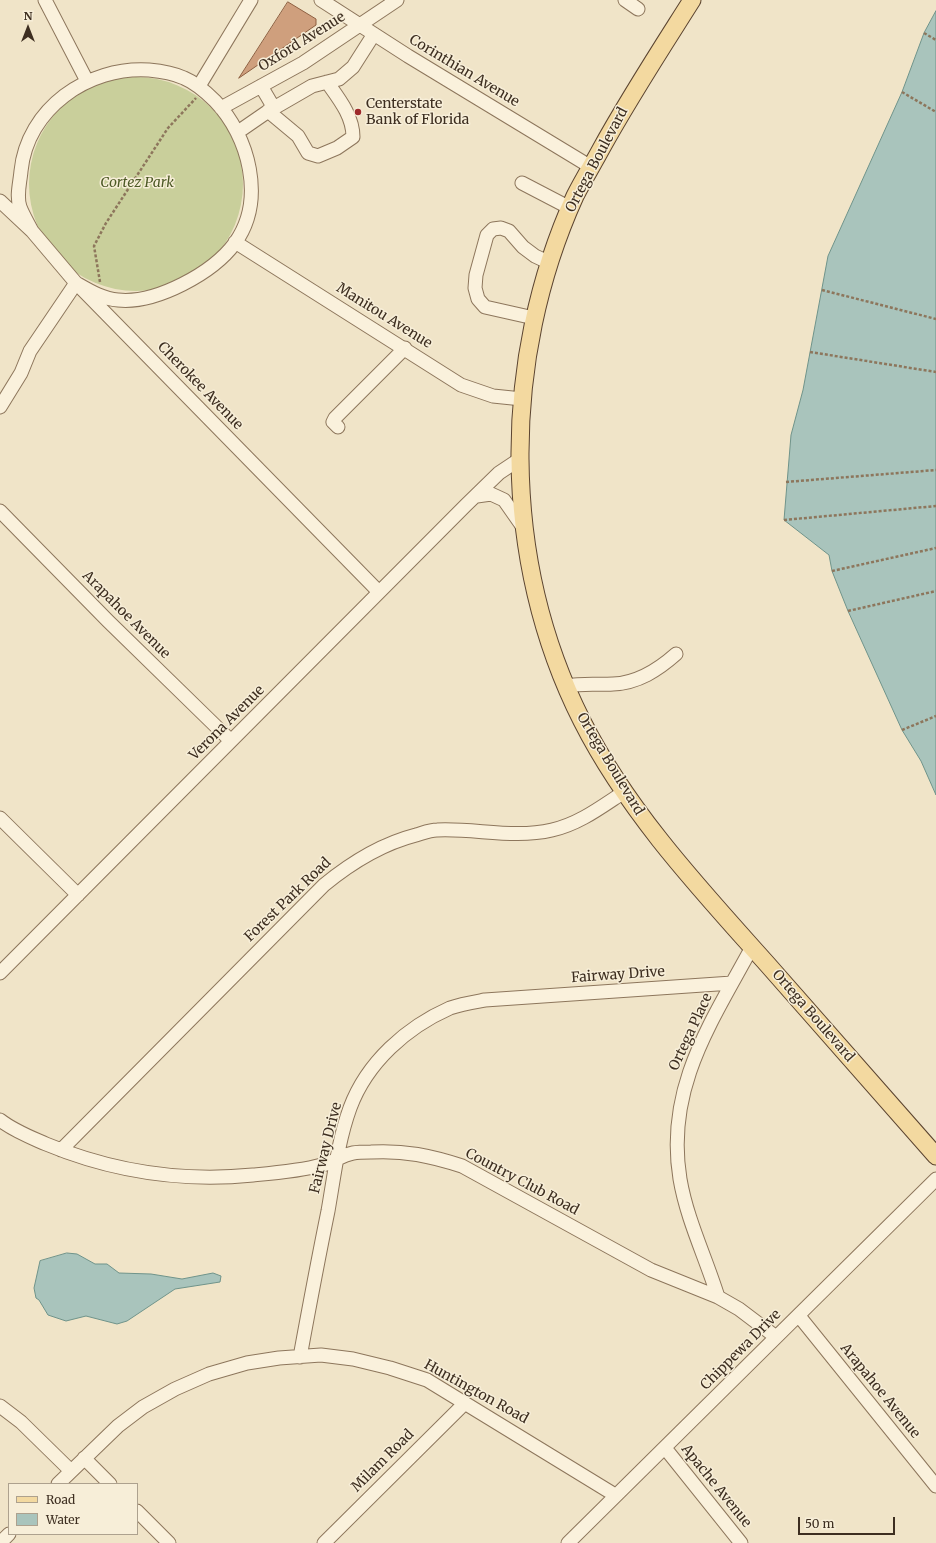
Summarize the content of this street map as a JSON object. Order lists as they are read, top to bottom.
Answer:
{
  "streets": {
    "main road": ["Ortega Boulevard"],
    "street": [
      "Oxford Avenue",
      "Corinthian Avenue",
      "Manitou Avenue",
      "Cherokee Avenue",
      "Arapahoe Avenue",
      "Verona Avenue",
      "Forest Park Road",
      "Fairway Drive",
      "Ortega Place",
      "Country Club Road",
      "Chippewa Drive",
      "Huntington Road",
      "Milam Road",
      "Apache Avenue"
    ]
  },
  "crossings": [
    ["Oxford Avenue", "Corinthian Avenue"],
    ["Corinthian Avenue", "Ortega Boulevard"],
    ["Ortega Boulevard", "Manitou Avenue"],
    ["Ortega Boulevard", "Verona Avenue"],
    ["Ortega Boulevard", "Forest Park Road"],
    ["Ortega Boulevard", "Ortega Place"],
    ["Cherokee Avenue", "Verona Avenue"],
    ["Arapahoe Avenue", "Verona Avenue"],
    ["Arapahoe Avenue", "Chippewa Drive"],
    ["Forest Park Road", "Country Club Road"],
    ["Fairway Drive", "Ortega Place"],
    ["Fairway Drive", "Country Club Road"],
    ["Fairway Drive", "Huntington Road"],
    ["Ortega Place", "Country Club Road"],
    ["Country Club Road", "Chippewa Drive"],
    ["Chippewa Drive", "Huntington Road"],
    ["Chippewa Drive", "Apache Avenue"],
    ["Huntington Road", "Milam Road"]
  ],
  "parks": ["Cortez Park"],
  "places": ["Centerstate Bank of Florida"],
  "legend": ["Road", "Water"],
  "scale_bar": "50 m",
  "north": "top"
}
